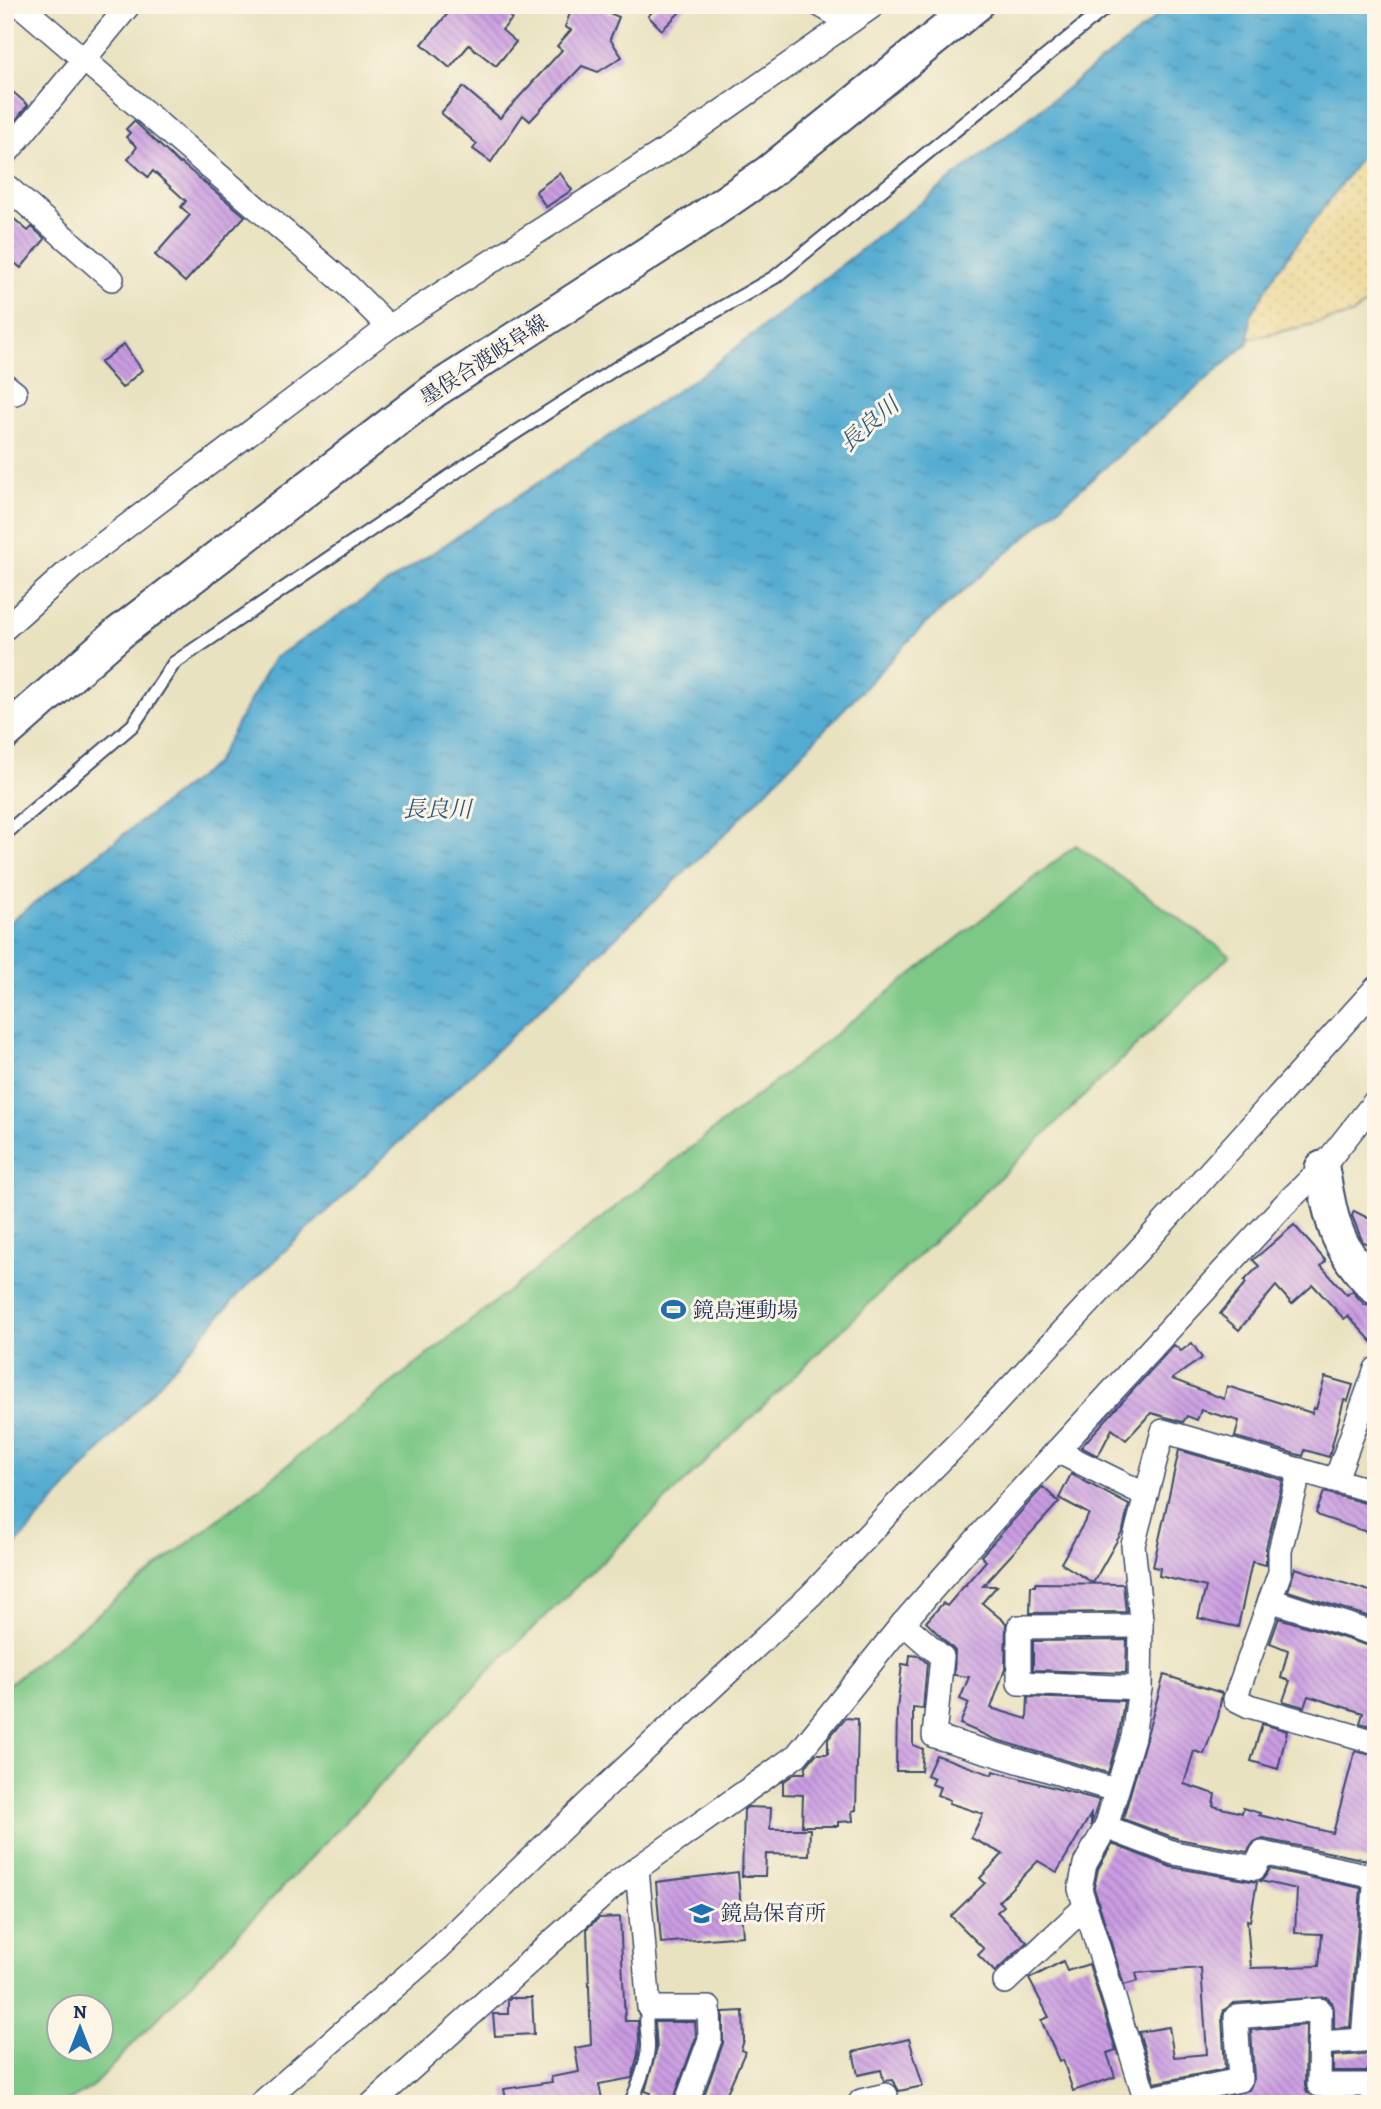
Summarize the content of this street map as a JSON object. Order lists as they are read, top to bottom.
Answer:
{
  "streets": {
    "main road": ["墨俣合渡岐阜線"]
  },
  "water": ["長良川"],
  "places": {
    "sports": ["鏡島運動場"],
    "school or university": ["鏡島保育所"]
  },
  "north": "top"
}
